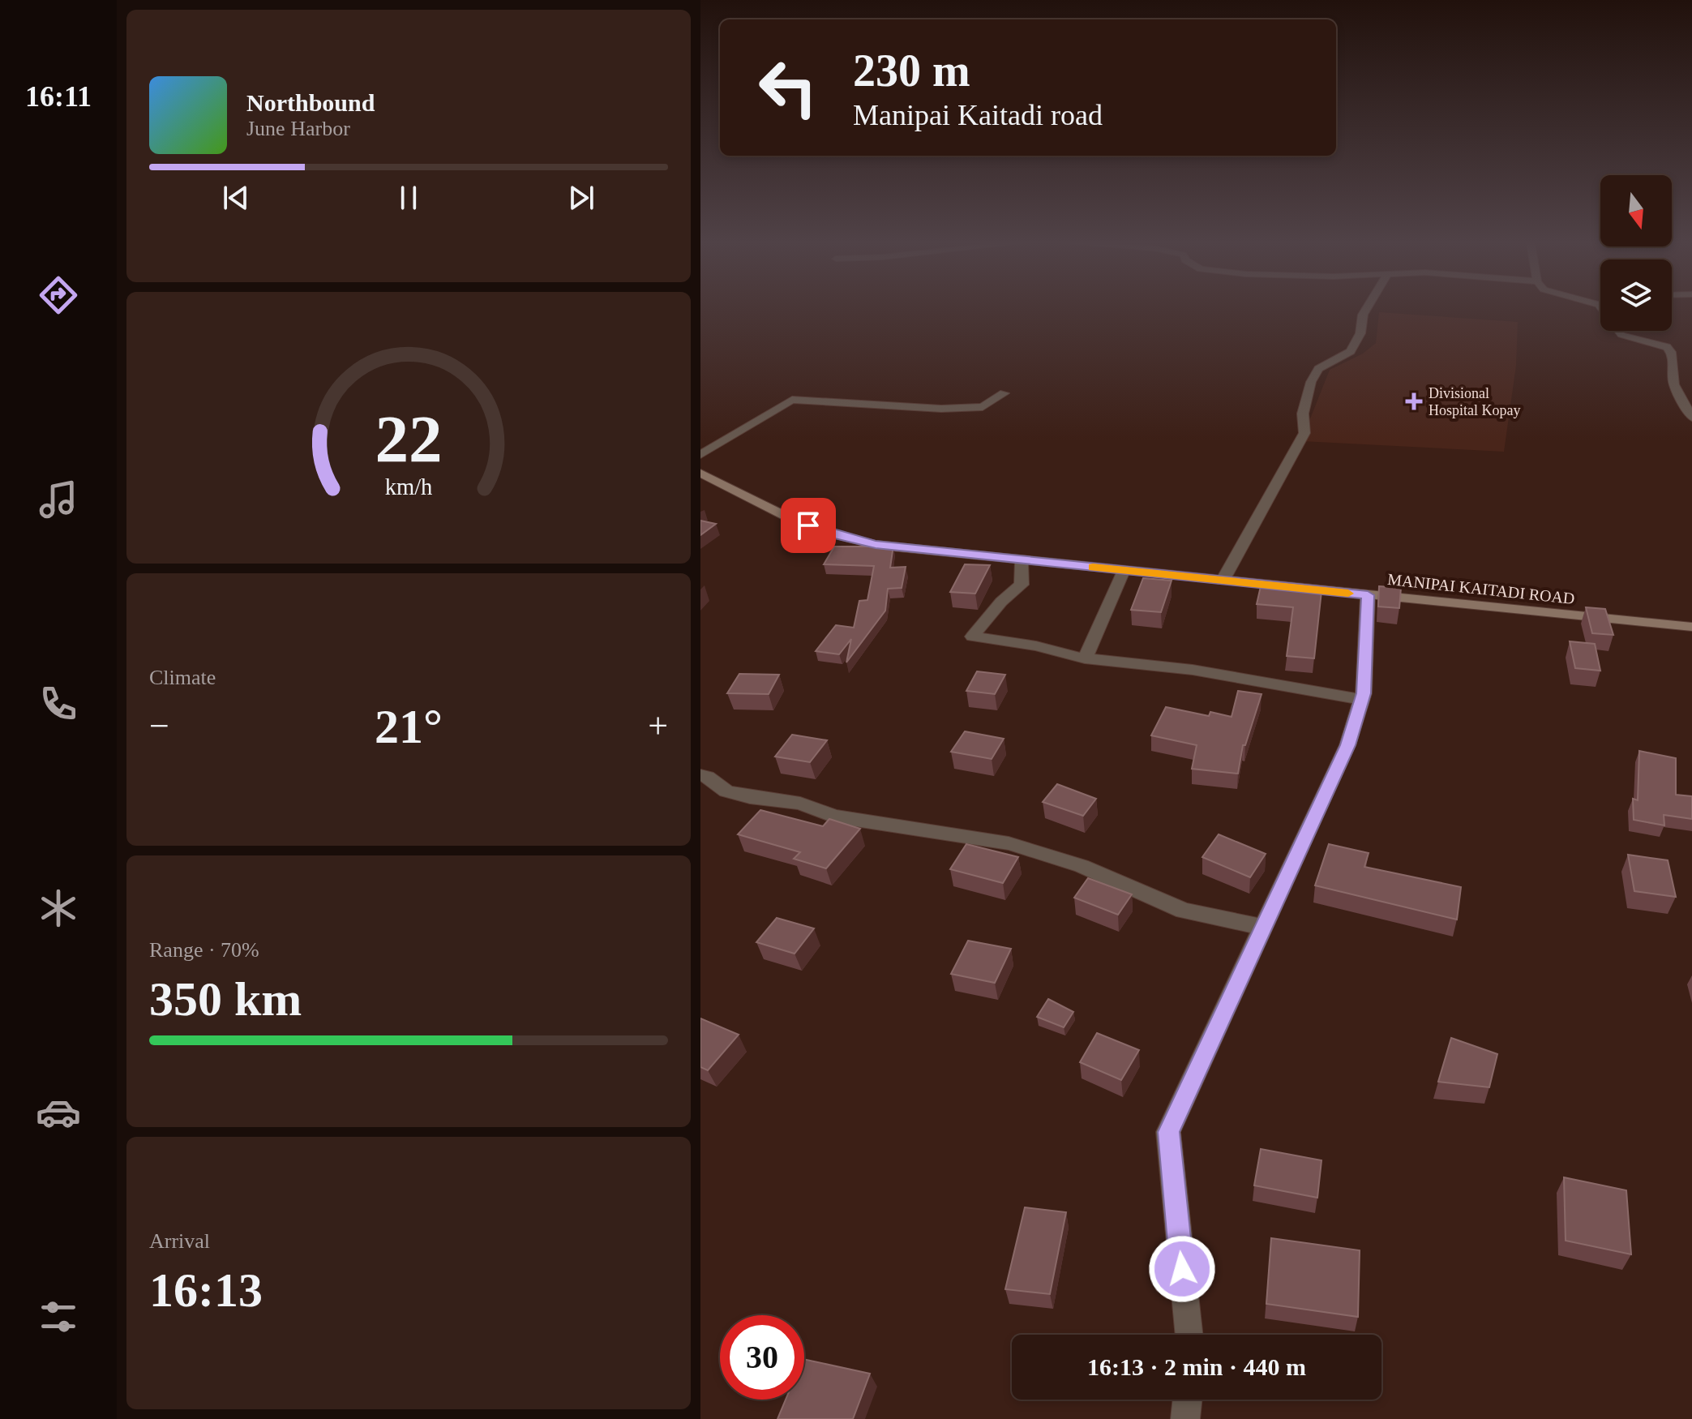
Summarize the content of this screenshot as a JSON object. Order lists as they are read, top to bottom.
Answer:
{
  "streets": {
    "main road": ["MANIPAI KAITADI ROAD"]
  },
  "places": {
    "health": ["Divisional Hospital Kopay"]
  },
  "north": "bottom",
  "page": {
    "tabs": "16:11",
    "turn": ["230 m", "Manipai Kaitadi road"],
    "song": ["Northbound", "June Harbor"],
    "tile": [
      "Climate",
      ["Range · 70%", "350 km"],
      ["Arrival", "16:13"]
    ],
    "heat": ["−", "21°", "+"],
    "limit": "30",
    "trip": "16:13 · 2 min · 440 m",
    "gauge": ["22", "km/h"]
  }
}
